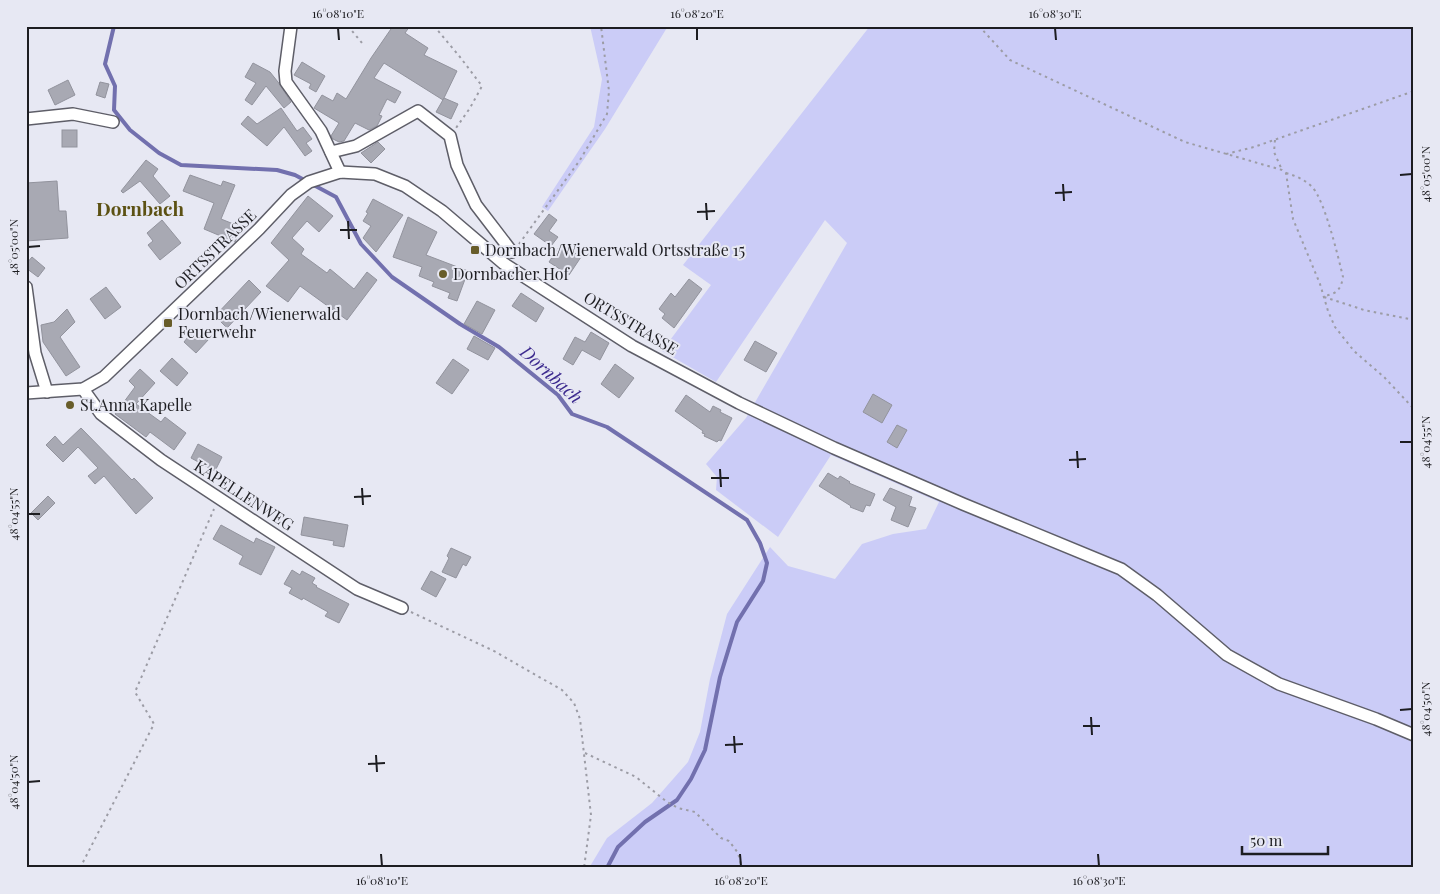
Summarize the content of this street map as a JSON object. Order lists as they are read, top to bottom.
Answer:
{
  "streets": {
    "street": ["ORTSSTRASSE", "KAPELLENWEG"]
  },
  "crossings": [
    ["ORTSSTRASSE", "KAPELLENWEG"]
  ],
  "districts": ["Dornbach"],
  "water": ["Dornbach"],
  "places": {
    "transit": ["Dornbach/Wienerwald Ortsstraße 15", "Dornbach/Wienerwald Feuerwehr"],
    "other": ["Dornbacher Hof", "St.Anna Kapelle"]
  },
  "scale_bar": "50 m",
  "coordinates": [
    "16°08'10\"E",
    "16°08'20\"E",
    "16°08'30\"E",
    "48°05'00\"N",
    "48°04'55\"N",
    "48°04'50\"N"
  ]
}
